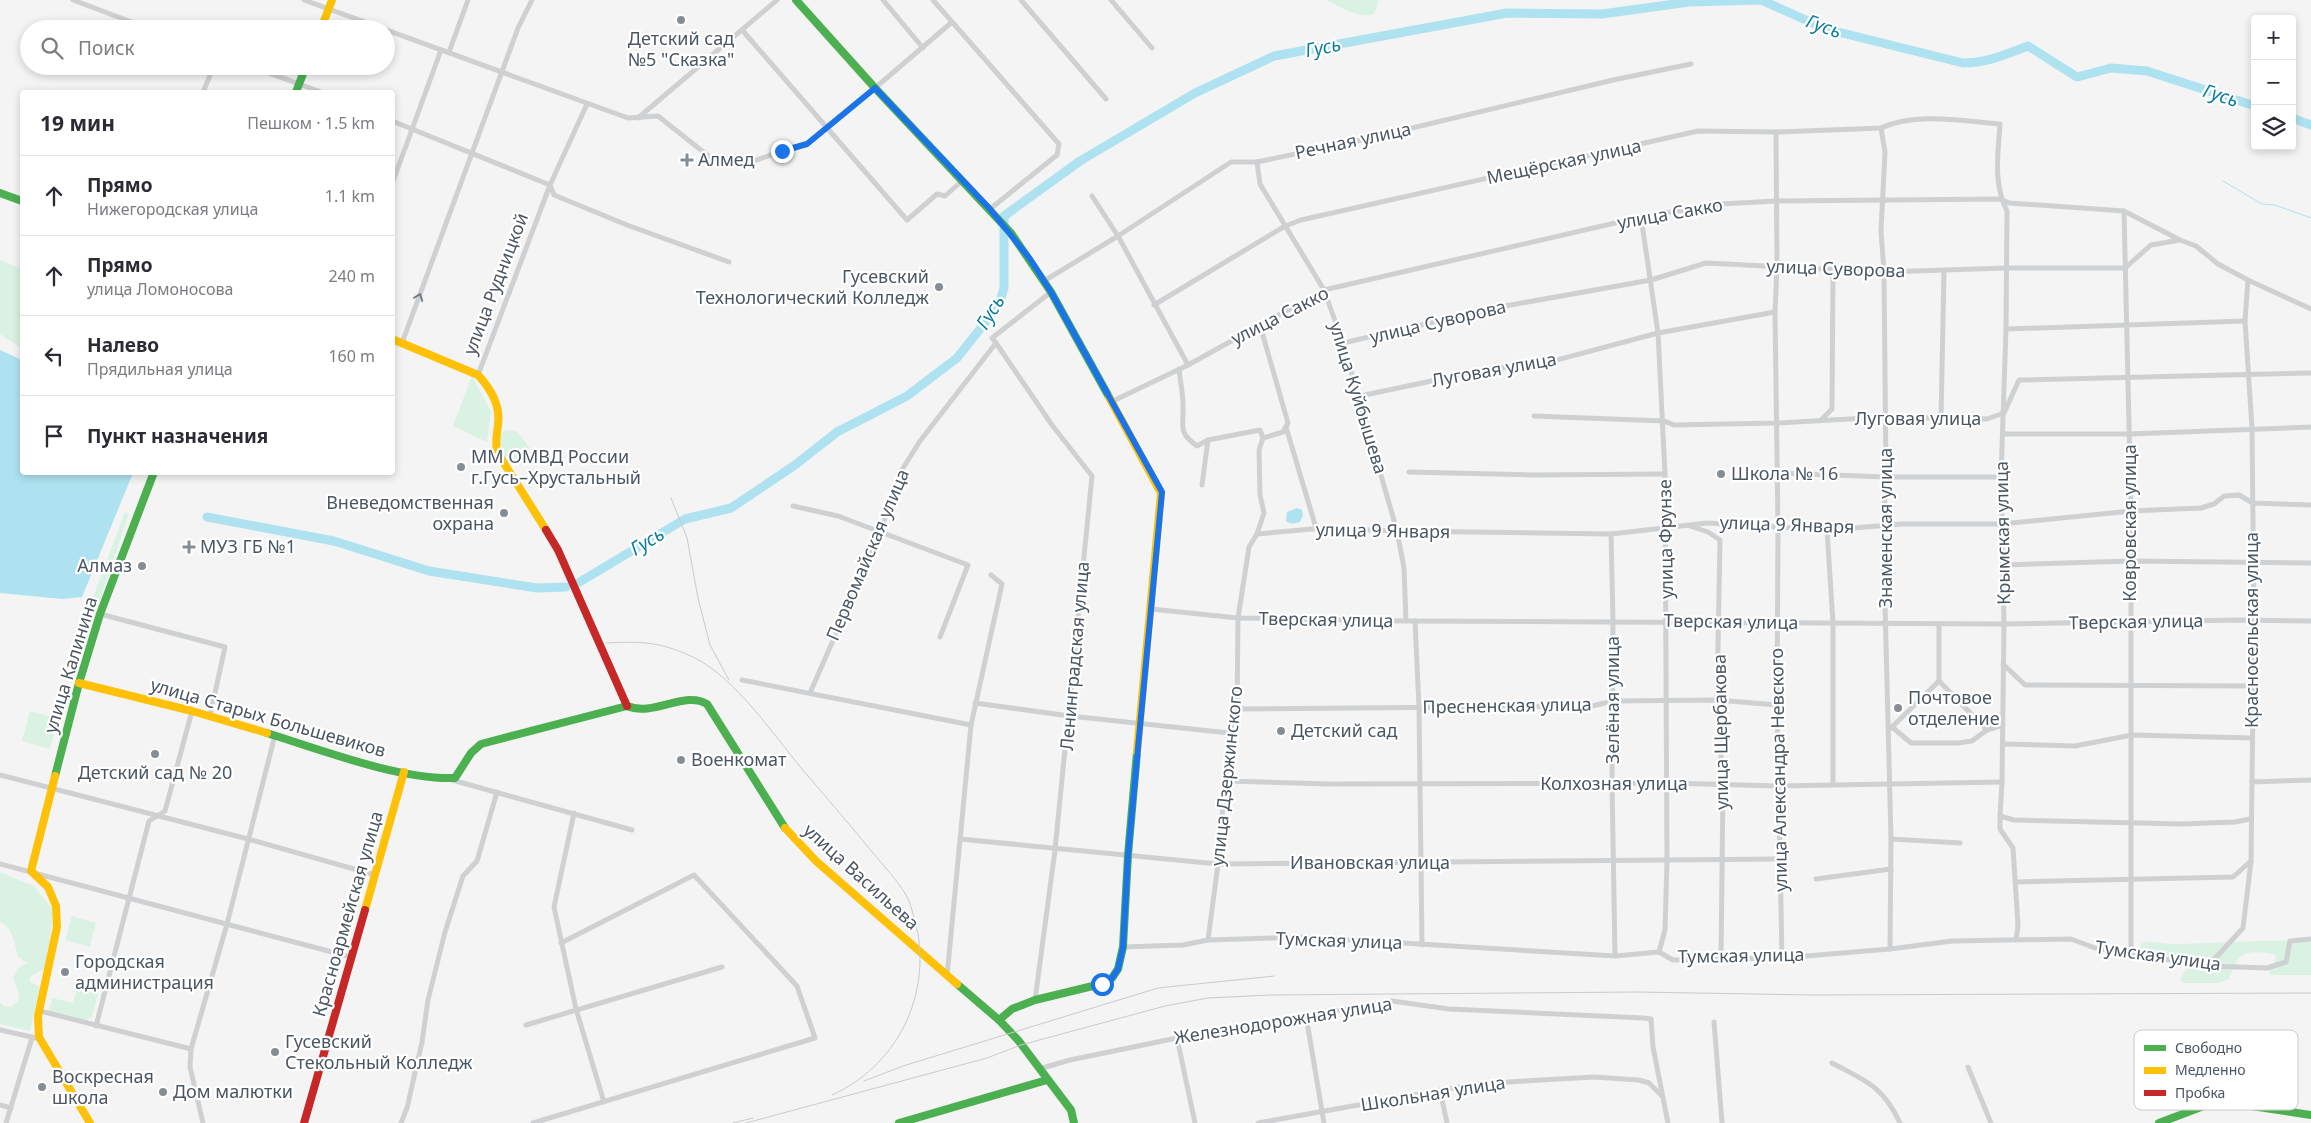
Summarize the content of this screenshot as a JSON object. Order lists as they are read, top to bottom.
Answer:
{
  "streets": {
    "main road": [
      "улица Рудницкой",
      "улица Калинина",
      "улица Старых Большевиков",
      "улица Васильева",
      "Красноармейская улица"
    ],
    "street": [
      "Речная улица",
      "Мещёрская улица",
      "улица Сакко",
      "улица Суворова",
      "Луговая улица",
      "улица Куйбышева",
      "Ковровская улица",
      "улица 9 Января",
      "Знаменская улица",
      "Крымская улица",
      "улица Фрунзе",
      "Первомайская улица",
      "Тверская улица",
      "Красносельская улица",
      "Ленинградская улица",
      "Зелёная улица",
      "Пресненская улица",
      "улица Щербакова",
      "улица Александра Невского",
      "улица Дзержинского",
      "Колхозная улица",
      "Ивановская улица",
      "Тумская улица",
      "Железнодорожная улица",
      "Школьная улица"
    ]
  },
  "crossings": [
    ["Речная улица", "улица Куйбышева"],
    ["Мещёрская улица", "улица Куйбышева"],
    ["Мещёрская улица", "Знаменская улица"],
    ["Мещёрская улица", "Крымская улица"],
    ["Мещёрская улица", "улица Александра Невского"],
    ["улица Сакко", "улица Куйбышева"],
    ["улица Сакко", "Ковровская улица"],
    ["улица Сакко", "Знаменская улица"],
    ["улица Сакко", "Крымская улица"],
    ["улица Сакко", "улица Фрунзе"],
    ["улица Сакко", "улица Александра Невского"],
    ["улица Суворова", "улица Куйбышева"],
    ["улица Суворова", "Ковровская улица"],
    ["улица Суворова", "Знаменская улица"],
    ["улица Суворова", "Крымская улица"],
    ["улица Суворова", "улица Фрунзе"],
    ["улица Суворова", "улица Александра Невского"],
    ["улица Рудницкой", "улица Васильева"],
    ["Луговая улица", "улица Куйбышева"],
    ["Луговая улица", "Ковровская улица"],
    ["Луговая улица", "Знаменская улица"],
    ["Луговая улица", "Крымская улица"],
    ["Луговая улица", "улица Фрунзе"],
    ["Луговая улица", "Красносельская улица"],
    ["Луговая улица", "улица Александра Невского"],
    ["улица Куйбышева", "улица 9 Января"],
    ["улица Куйбышева", "Тверская улица"],
    ["Ковровская улица", "улица 9 Января"],
    ["Ковровская улица", "Тверская улица"],
    ["Ковровская улица", "Тумская улица"],
    ["улица 9 Января", "Знаменская улица"],
    ["улица 9 Января", "Крымская улица"],
    ["улица 9 Января", "улица Фрунзе"],
    ["улица 9 Января", "Красносельская улица"],
    ["улица 9 Января", "Зелёная улица"],
    ["улица 9 Января", "улица Щербакова"],
    ["улица 9 Января", "улица Александра Невского"],
    ["улица 9 Января", "улица Дзержинского"],
    ["Знаменская улица", "Тверская улица"],
    ["Знаменская улица", "Колхозная улица"],
    ["Знаменская улица", "Тумская улица"],
    ["Крымская улица", "Тверская улица"],
    ["Крымская улица", "Колхозная улица"],
    ["Крымская улица", "Тумская улица"],
    ["улица Фрунзе", "Тверская улица"],
    ["улица Фрунзе", "Пресненская улица"],
    ["улица Фрунзе", "Колхозная улица"],
    ["улица Фрунзе", "Ивановская улица"],
    ["улица Фрунзе", "Тумская улица"],
    ["Первомайская улица", "Ленинградская улица"],
    ["Тверская улица", "Красносельская улица"],
    ["Тверская улица", "Зелёная улица"],
    ["Тверская улица", "улица Щербакова"],
    ["Тверская улица", "улица Александра Невского"],
    ["Тверская улица", "улица Дзержинского"],
    ["Красносельская улица", "Тумская улица"],
    ["Ленинградская улица", "Ивановская улица"],
    ["улица Калинина", "улица Старых Большевиков"],
    ["Зелёная улица", "Пресненская улица"],
    ["Зелёная улица", "Колхозная улица"],
    ["Зелёная улица", "Ивановская улица"],
    ["Зелёная улица", "Тумская улица"],
    ["Пресненская улица", "улица Щербакова"],
    ["Пресненская улица", "улица Александра Невского"],
    ["Пресненская улица", "улица Дзержинского"],
    ["улица Старых Большевиков", "Красноармейская улица"],
    ["улица Щербакова", "Колхозная улица"],
    ["улица Щербакова", "Ивановская улица"],
    ["улица Щербакова", "Тумская улица"],
    ["улица Александра Невского", "Колхозная улица"],
    ["улица Александра Невского", "Ивановская улица"],
    ["улица Александра Невского", "Тумская улица"],
    ["улица Дзержинского", "Колхозная улица"],
    ["улица Дзержинского", "Ивановская улица"],
    ["улица Дзержинского", "Тумская улица"],
    ["улица Васильева", "Железнодорожная улица"],
    ["Железнодорожная улица", "Школьная улица"]
  ],
  "water": ["Гусь"],
  "places": {
    "other": [
      "Детский сад №5 \"Сказка\"",
      "Гусевский Технологический Колледж",
      "ММ ОМВД России г.Гусь–Хрустальный",
      "Школа № 16",
      "Вневедомственная охрана",
      "Алмаз",
      "Почтовое отделение",
      "Детский сад",
      "Детский сад № 20",
      "Военкомат",
      "Городская администрация",
      "Гусевский Стекольный Колледж",
      "Воскресная школа",
      "Дом малютки"
    ],
    "health": ["Алмед", "МУЗ ГБ №1"]
  },
  "legend": ["Свободно", "Медленно", "Пробка"],
  "page": {
    "map_buttons": ["+", "−"],
    "search": "Поиск",
    "heading": ["19 мин", "Пешком · 1.5 km"],
    "list": [
      ["Прямо", "Нижегородская улица", "1.1 km"],
      ["Прямо", "улица Ломоносова", "240 m"],
      ["Налево", "Прядильная улица", "160 m"],
      "Пункт назначения"
    ]
  }
}
